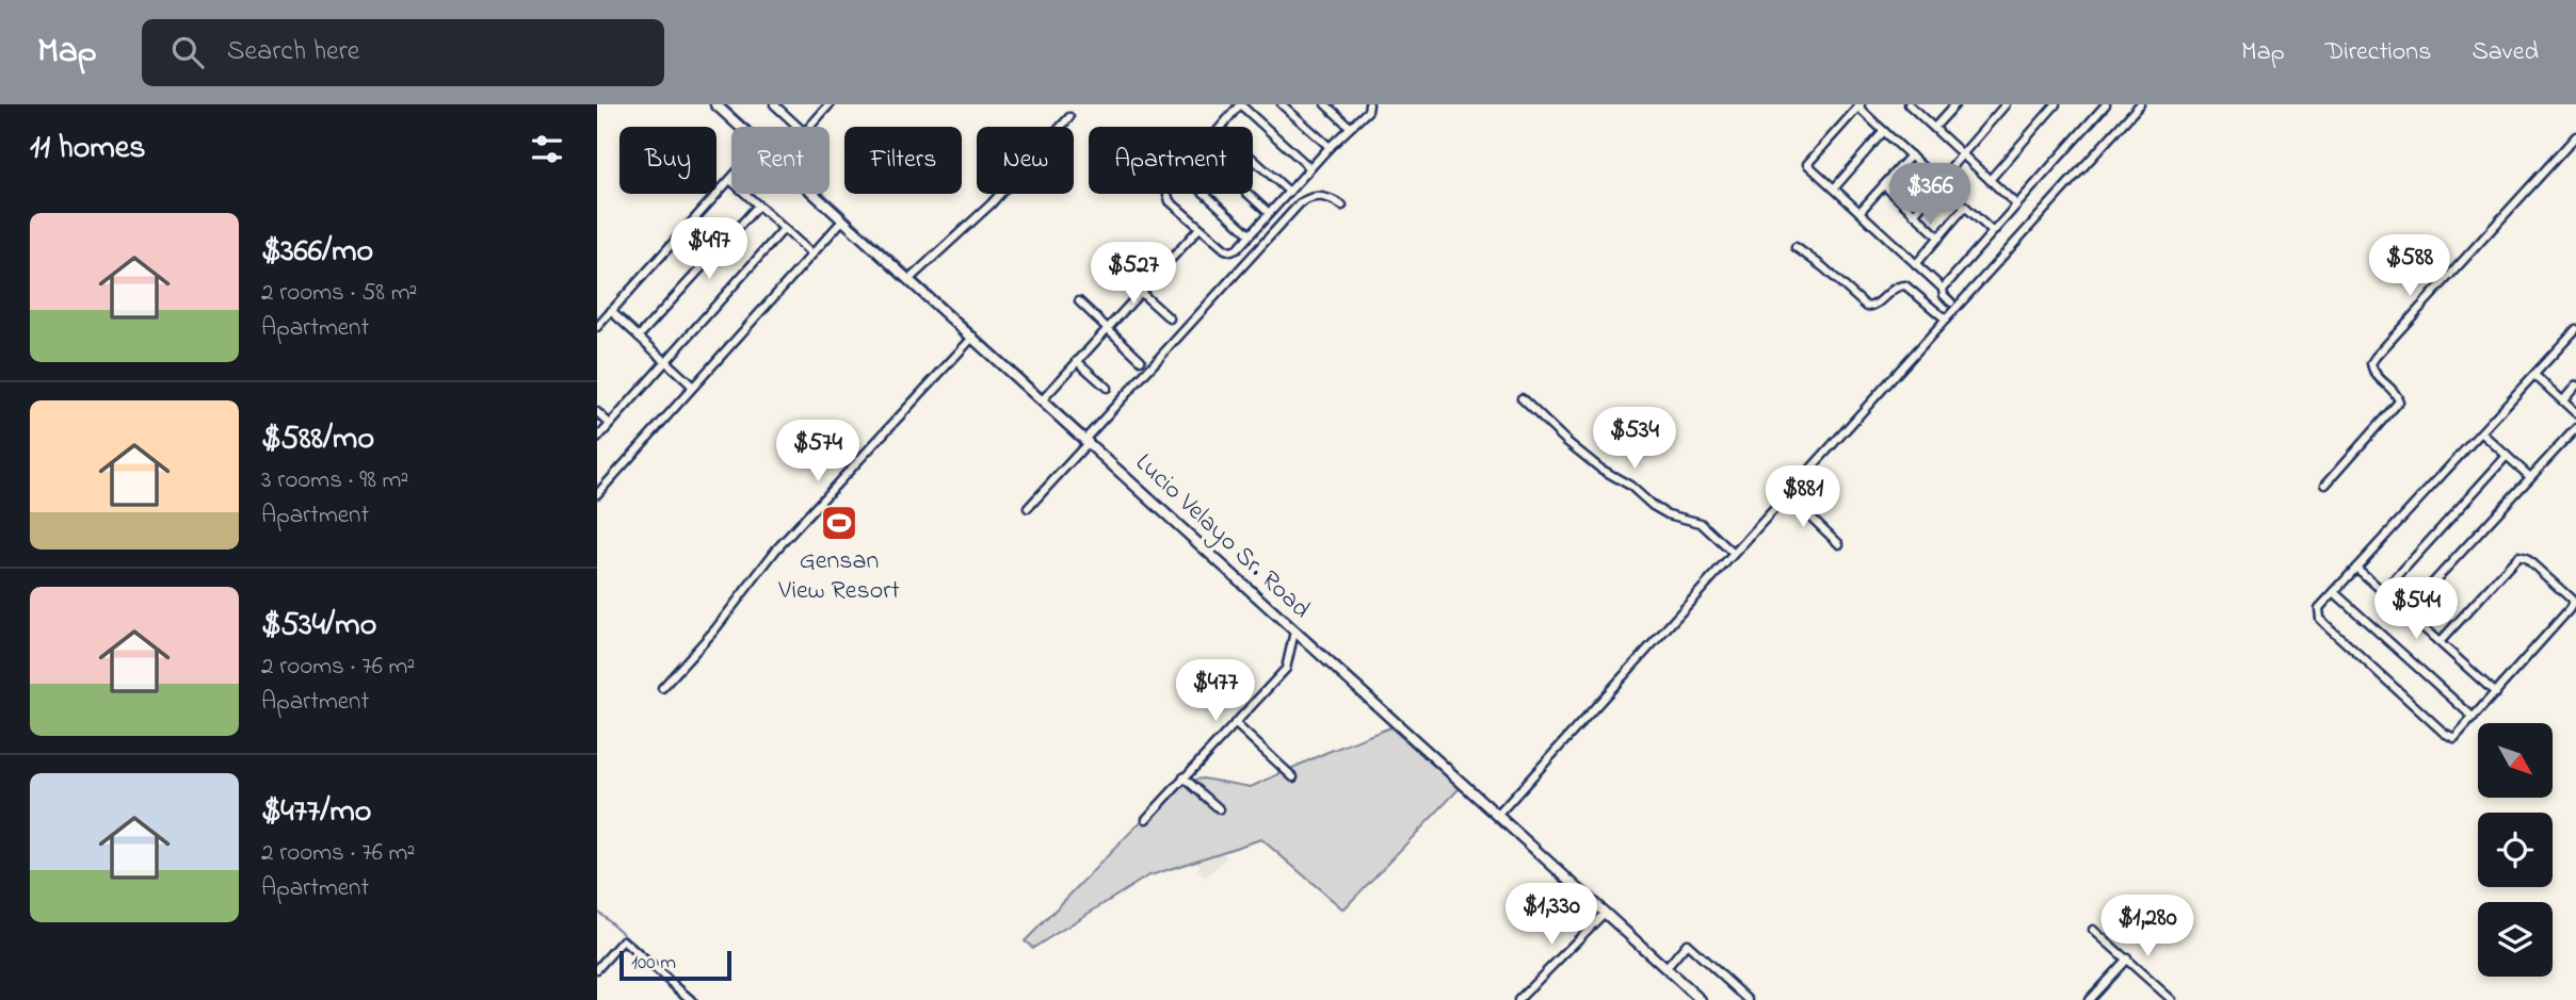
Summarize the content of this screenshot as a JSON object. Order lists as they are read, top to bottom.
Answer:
{
  "streets": {
    "main road": ["Lucio Velayo Sr. Road"]
  },
  "places": {
    "sports": ["Gensan View Resort"]
  },
  "scale_bar": "100 m",
  "north": "bottom right",
  "page": {
    "header": "Map",
    "search": "Search here",
    "nav": ["Map", "Directions", "Saved"],
    "heading": "11 homes",
    "chip": [
      "Buy",
      "Rent",
      "Filters",
      "New",
      "Apartment"
    ],
    "price": [
      "$366",
      "$497",
      "$588",
      "$527",
      "$534",
      "$574",
      "$881",
      "$544",
      "$477",
      "$1,330",
      "$1,280"
    ],
    "list": [
      {
        "name": "$366/mo",
        "note": "2 rooms · 58 m² · Apartment"
      },
      {
        "name": "$588/mo",
        "note": "3 rooms · 98 m² · Apartment"
      },
      {
        "name": "$534/mo",
        "note": "2 rooms · 76 m² · Apartment"
      },
      {
        "name": "$477/mo",
        "note": "2 rooms · 76 m² · Apartment"
      }
    ],
    "scale": "100 m"
  }
}
